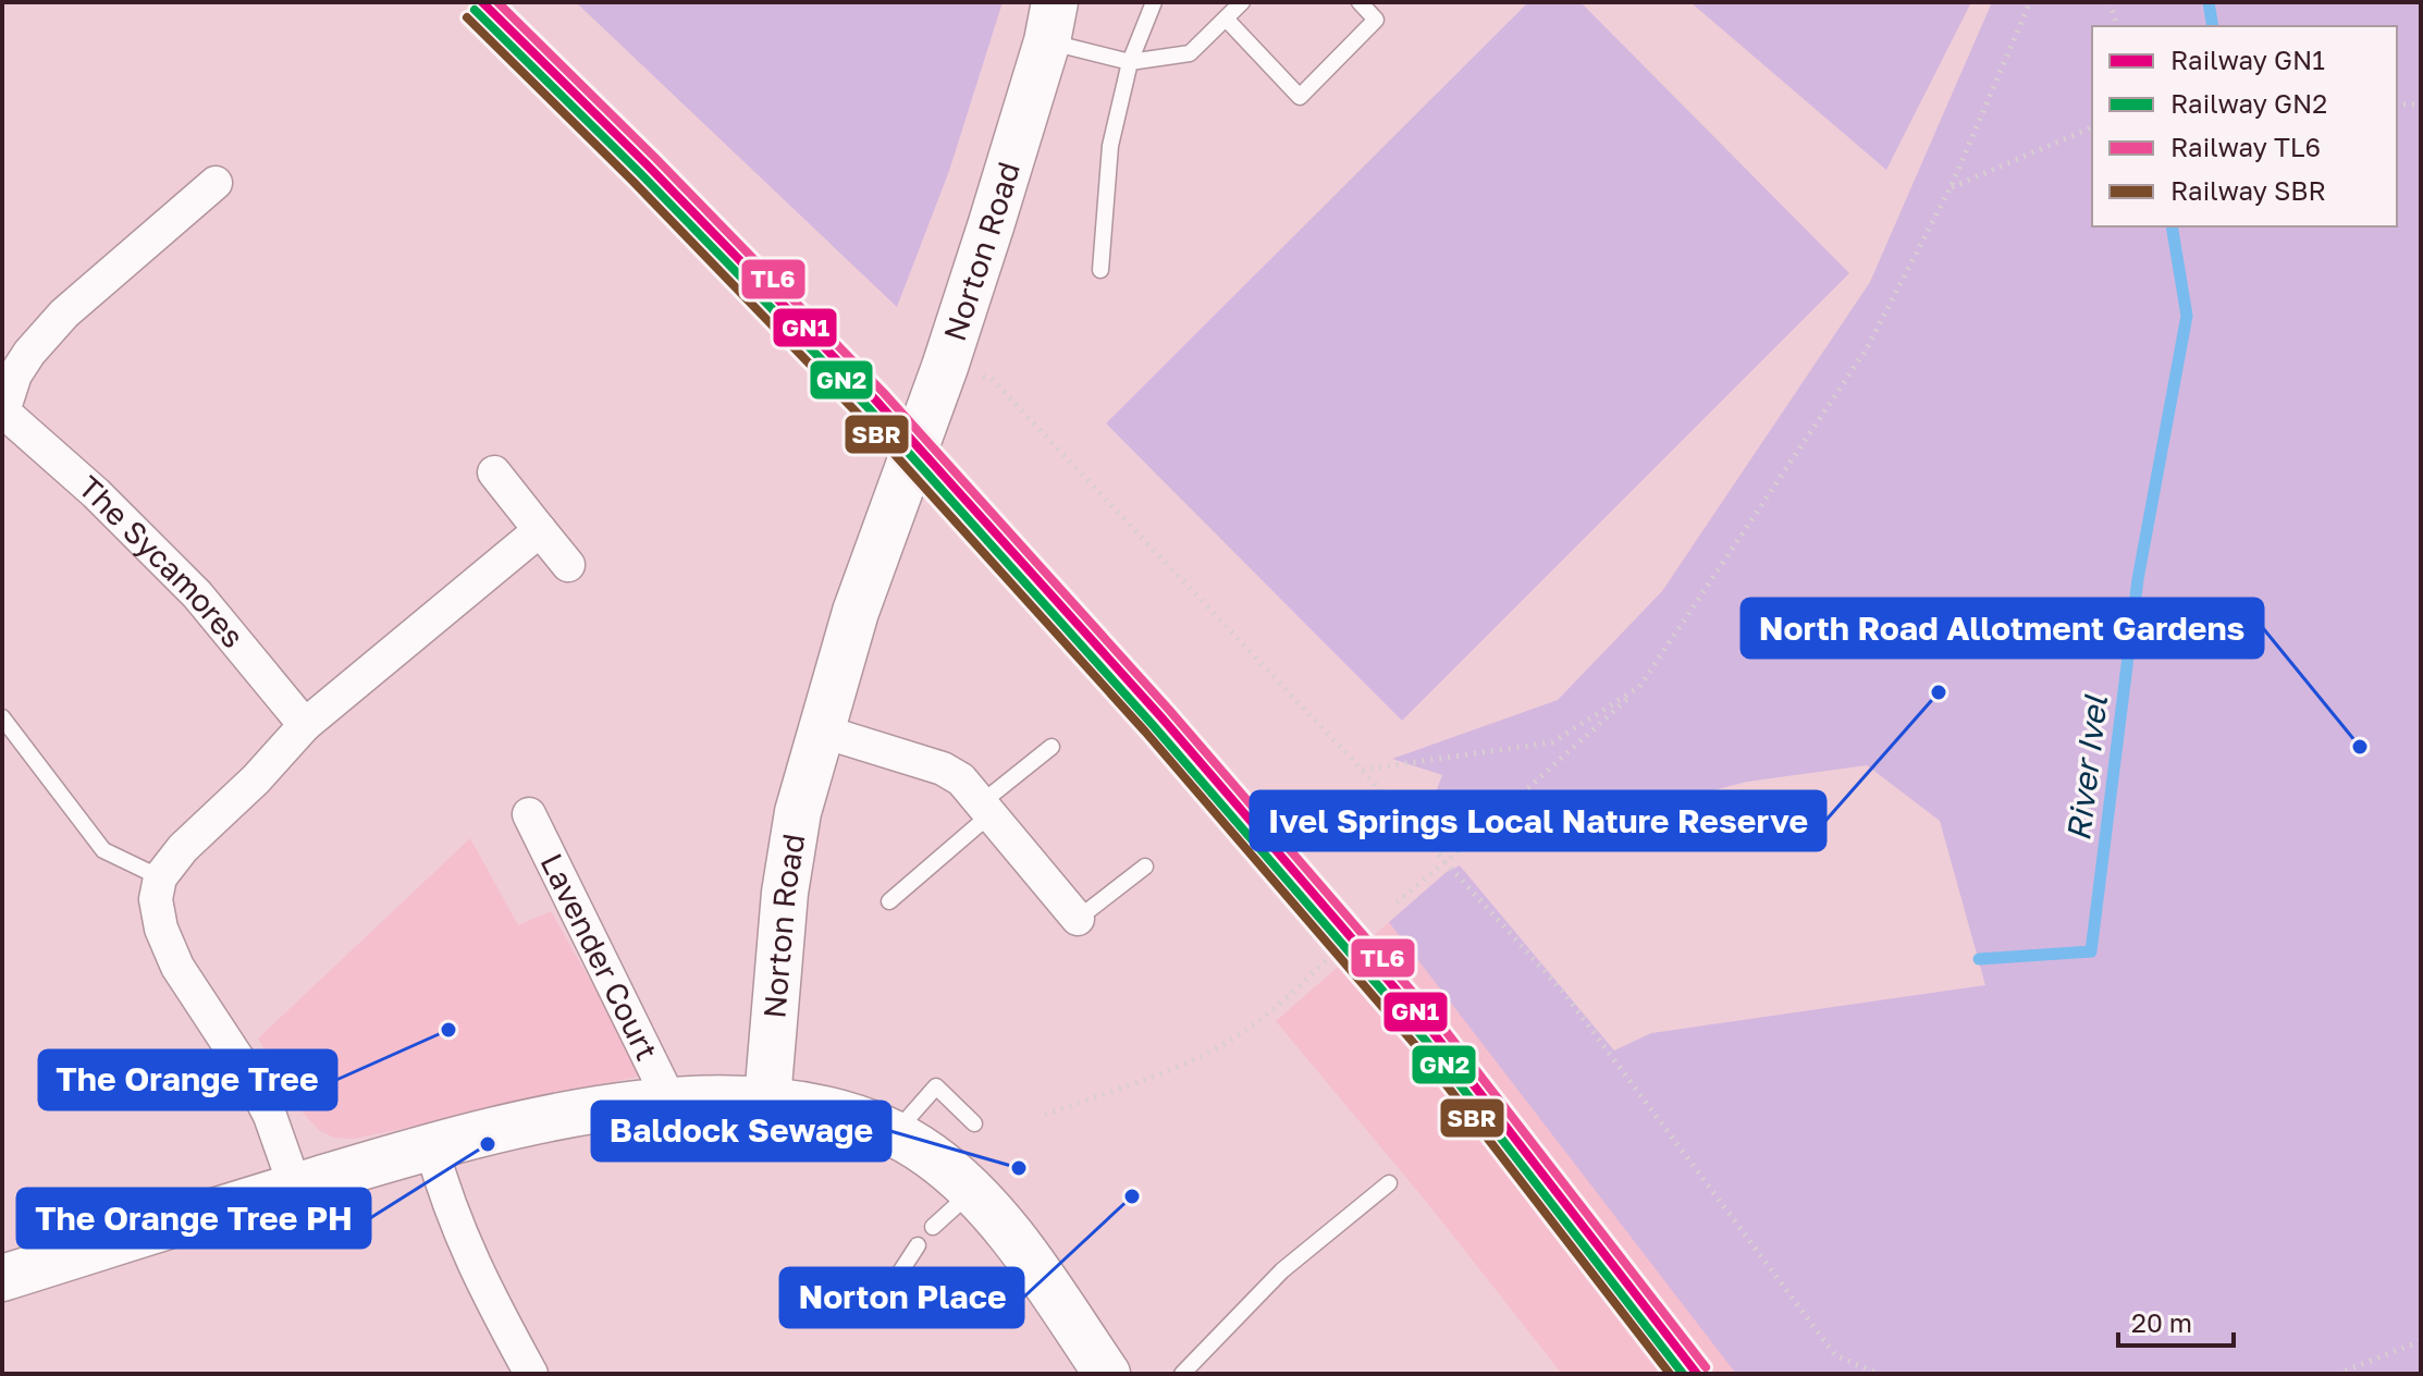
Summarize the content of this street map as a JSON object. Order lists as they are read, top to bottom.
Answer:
{
  "streets": {
    "street": ["Norton Road", "The Sycamores", "Lavender Court"]
  },
  "water": ["River Ivel"],
  "places": [
    "Ivel Springs Local Nature Reserve",
    "North Road Allotment Gardens",
    "The Orange Tree",
    "The Orange Tree PH",
    "Baldock Sewage",
    "Norton Place"
  ],
  "lines": [
    "rail line GN1",
    "rail line TL6",
    "rail line GN2",
    "rail line SBR"
  ],
  "legend": [
    "Railway GN1",
    "Railway GN2",
    "Railway TL6",
    "Railway SBR"
  ],
  "scale_bar": "20 m"
}
